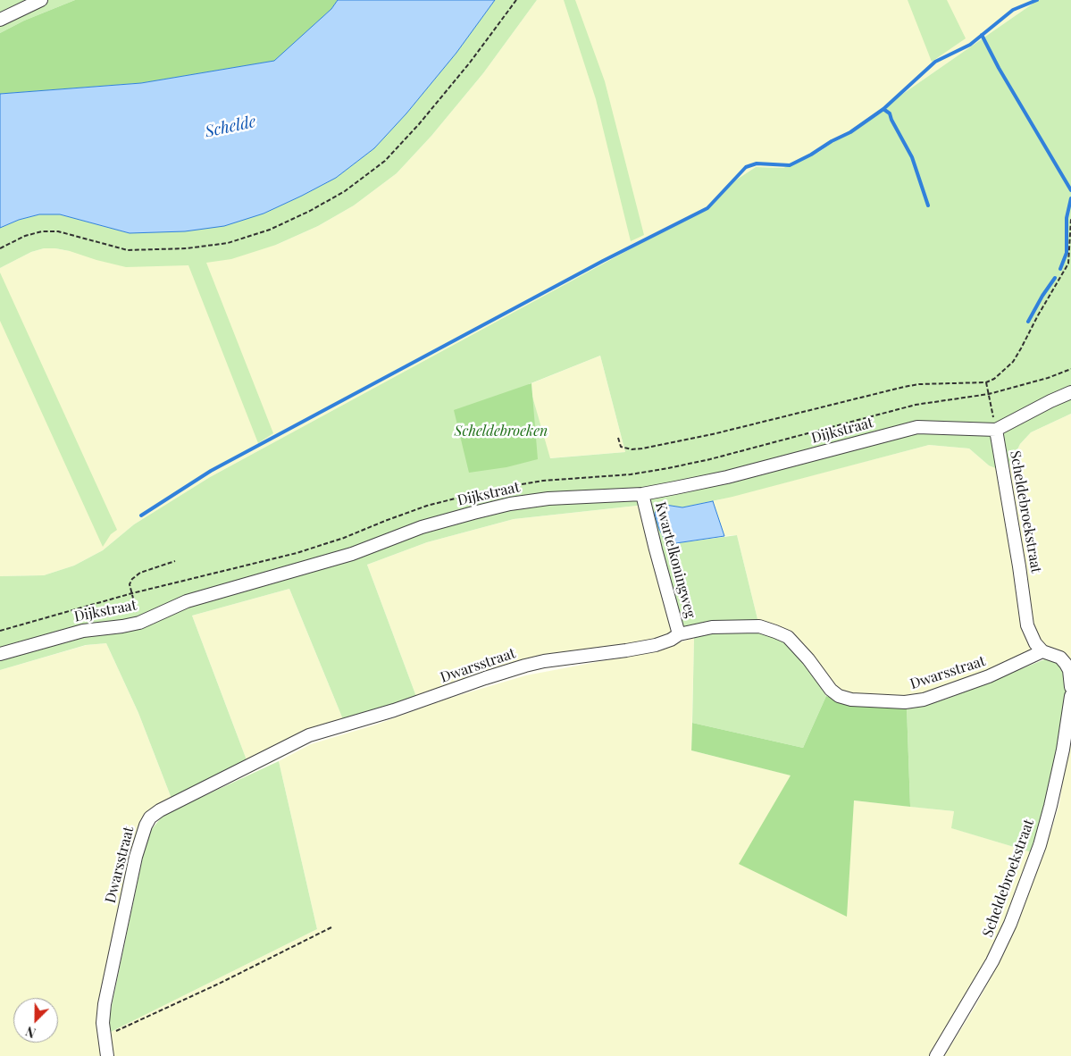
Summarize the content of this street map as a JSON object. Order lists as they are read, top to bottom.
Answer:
{
  "streets": {
    "street": [
      "Dijkstraat",
      "Scheldebroekstraat",
      "Kwartelkoningweg",
      "Dwarsstraat"
    ]
  },
  "crossings": [
    ["Dijkstraat", "Scheldebroekstraat"],
    ["Dijkstraat", "Kwartelkoningweg"],
    ["Scheldebroekstraat", "Dwarsstraat"],
    ["Kwartelkoningweg", "Dwarsstraat"]
  ],
  "water": ["Schelde"],
  "parks": ["Scheldebroeken"],
  "north": "bottom left"
}
